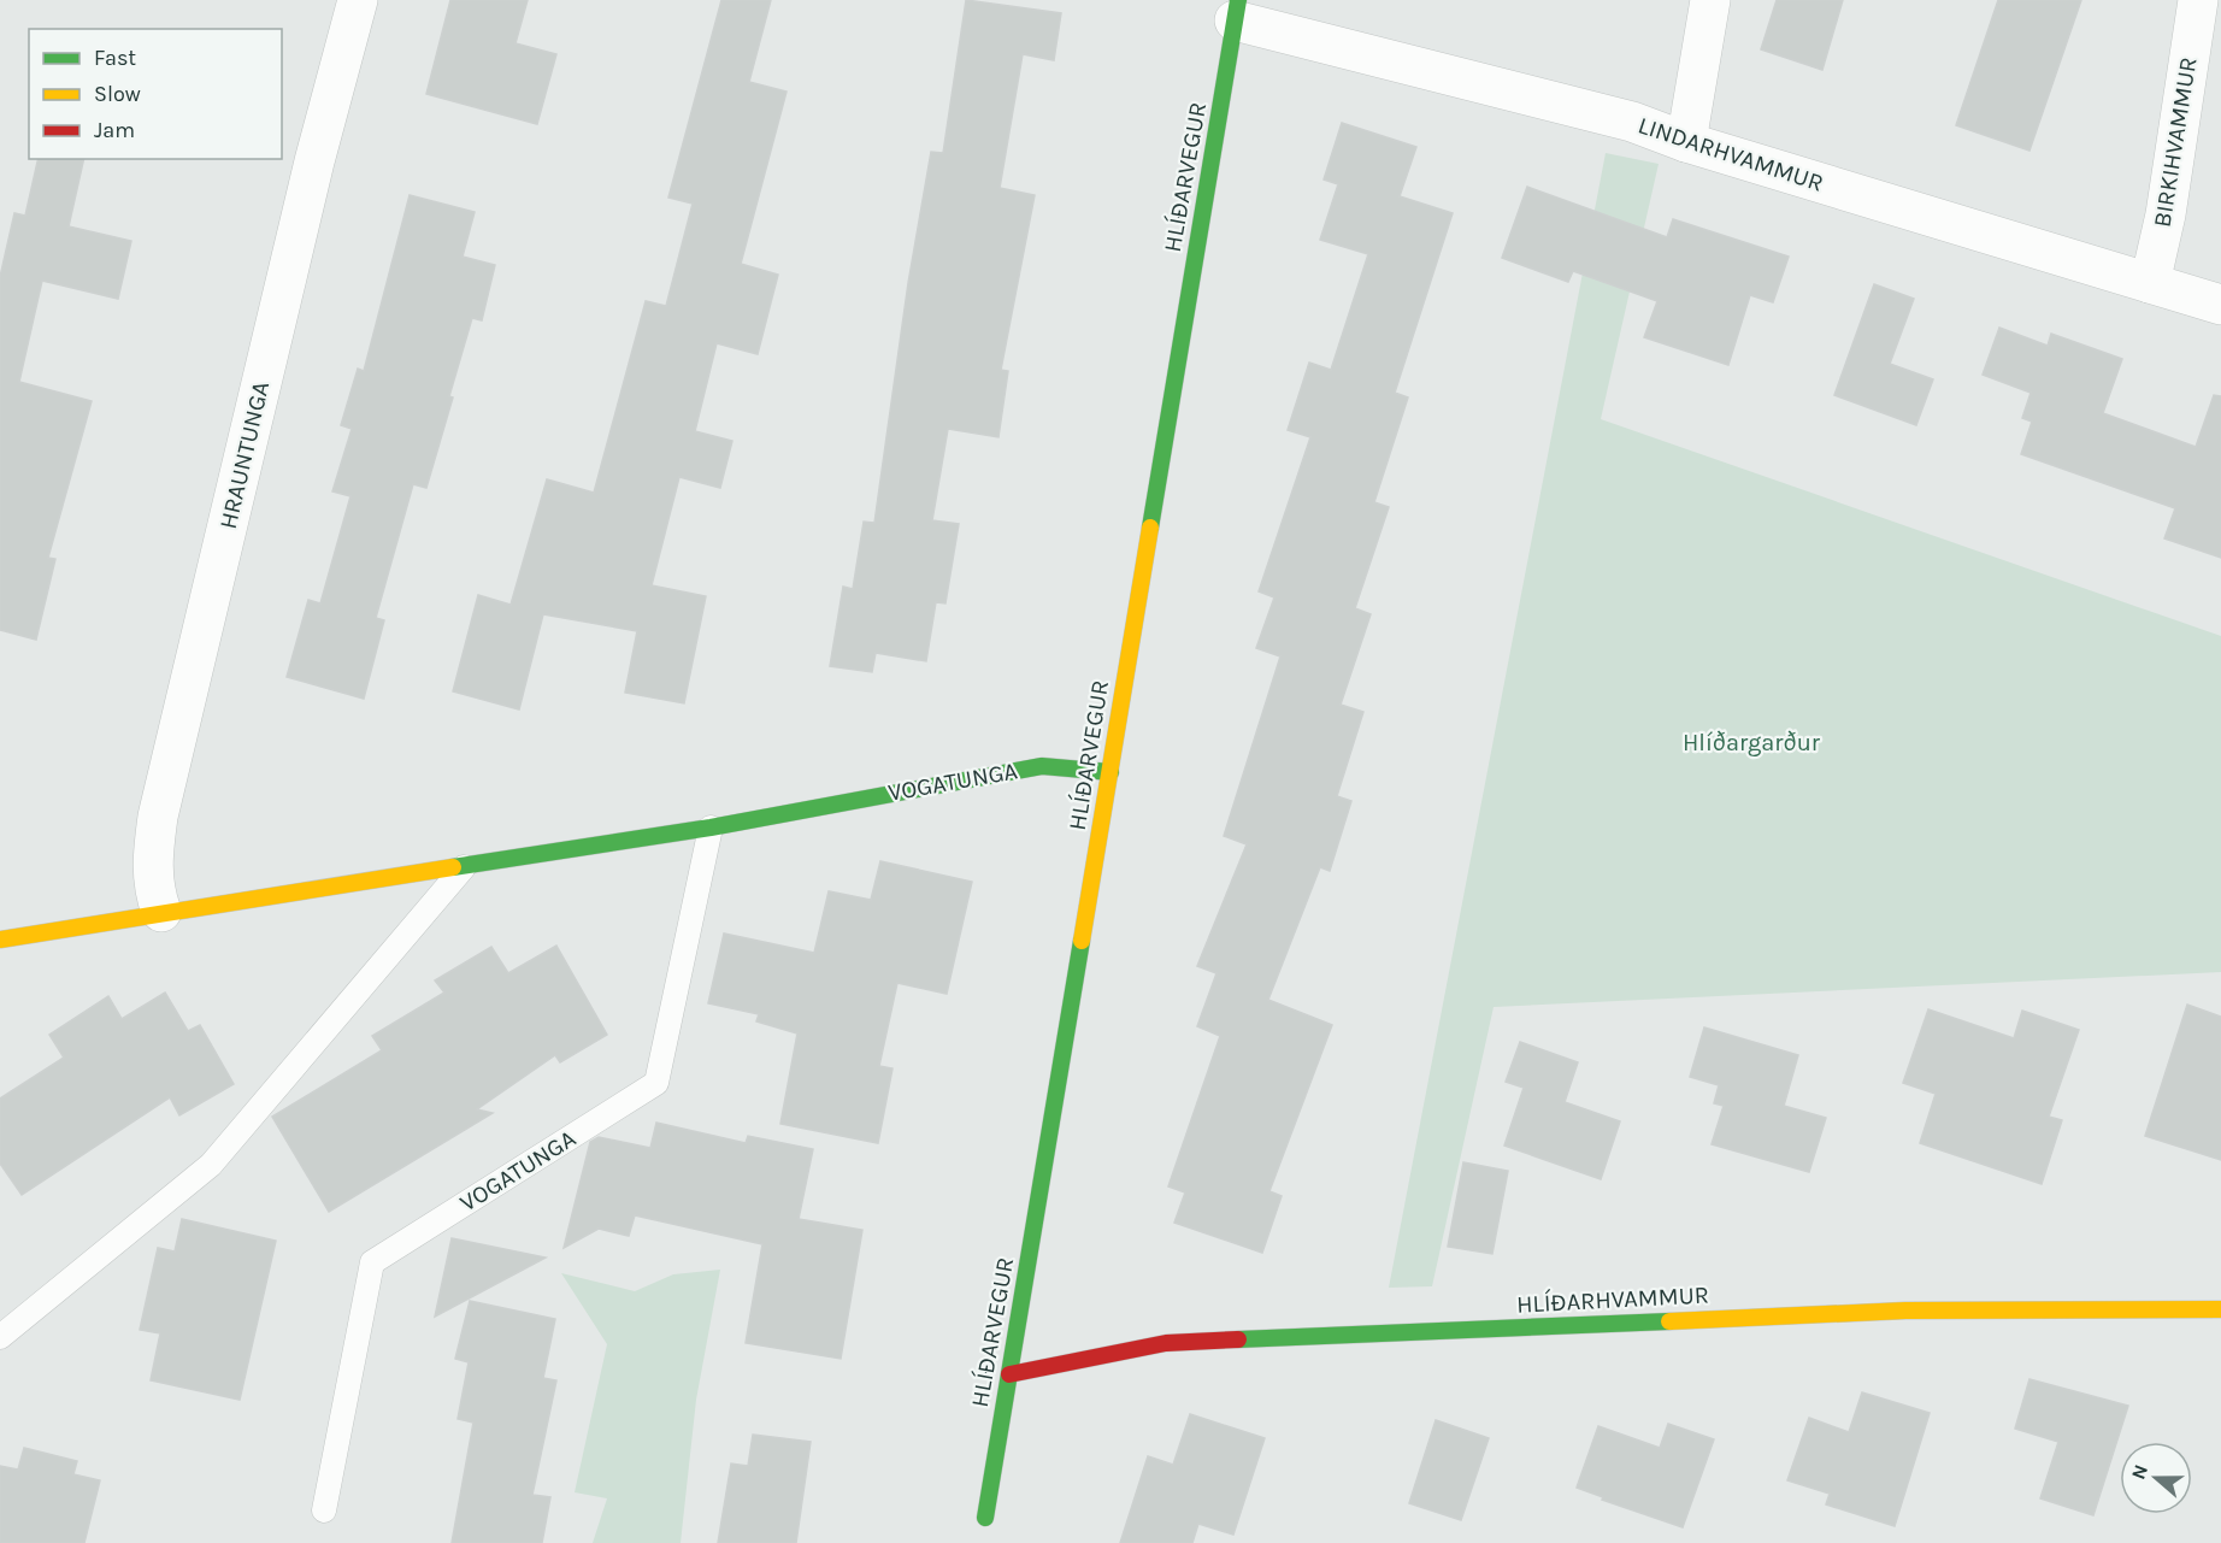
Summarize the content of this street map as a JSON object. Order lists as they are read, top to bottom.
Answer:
{
  "streets": {
    "street": [
      "BIRKIHVAMMUR",
      "LINDARHVAMMUR",
      "HLÍÐARVEGUR",
      "HRAUNTUNGA",
      "VOGATUNGA",
      "HLÍÐARHVAMMUR"
    ]
  },
  "crossings": [
    ["BIRKIHVAMMUR", "LINDARHVAMMUR"],
    ["LINDARHVAMMUR", "HLÍÐARVEGUR"],
    ["HLÍÐARVEGUR", "VOGATUNGA"],
    ["HLÍÐARVEGUR", "HLÍÐARHVAMMUR"],
    ["HRAUNTUNGA", "VOGATUNGA"]
  ],
  "parks": ["Hlíðargarður"],
  "legend": ["Fast", "Slow", "Jam"],
  "north": "left"
}
